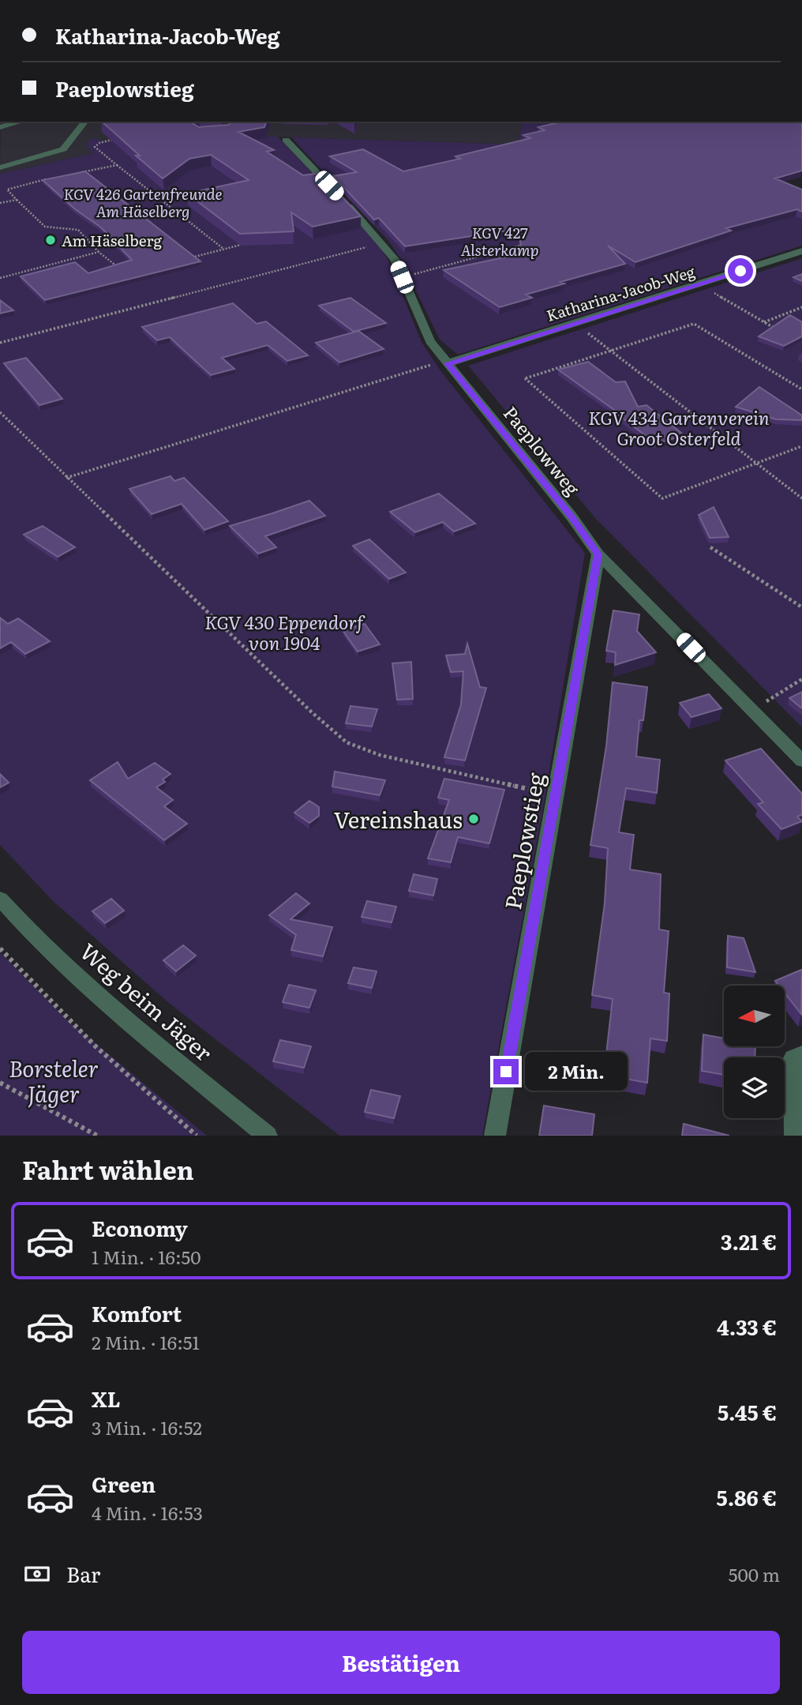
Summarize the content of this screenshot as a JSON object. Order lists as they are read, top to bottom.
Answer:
{
  "streets": {
    "street": [
      "Katharina-Jacob-Weg",
      "Paeplowweg",
      "Paeplowstieg",
      "Weg beim Jäger"
    ]
  },
  "crossings": [
    ["Katharina-Jacob-Weg", "Paeplowweg"],
    ["Paeplowweg", "Paeplowstieg"]
  ],
  "parks": [
    "KGV 426 Gartenfreunde Am Häselberg",
    "KGV 427 Alsterkamp",
    "KGV 434 Gartenverein Groot Osterfeld",
    "KGV 430 Eppendorf von 1904",
    "Borsteler Jäger"
  ],
  "places": ["Am Häselberg", "Vereinshaus"],
  "north": "left",
  "page": {
    "banner": ["Katharina-Jacob-Weg", "Paeplowstieg"],
    "bubble": "2 Min.",
    "heading": "Fahrt wählen",
    "list": [
      {
        "name": "Economy",
        "note": "1 Min. · 16:50",
        "value": "3.21 €"
      },
      {
        "name": "Komfort",
        "note": "2 Min. · 16:51",
        "value": "4.33 €"
      },
      {
        "name": "XL",
        "note": "3 Min. · 16:52",
        "value": "5.45 €"
      },
      {
        "name": "Green",
        "note": "4 Min. · 16:53",
        "value": "5.86 €"
      }
    ],
    "pay": ["Bar", "500 m"],
    "buttons": "Bestätigen"
  }
}
